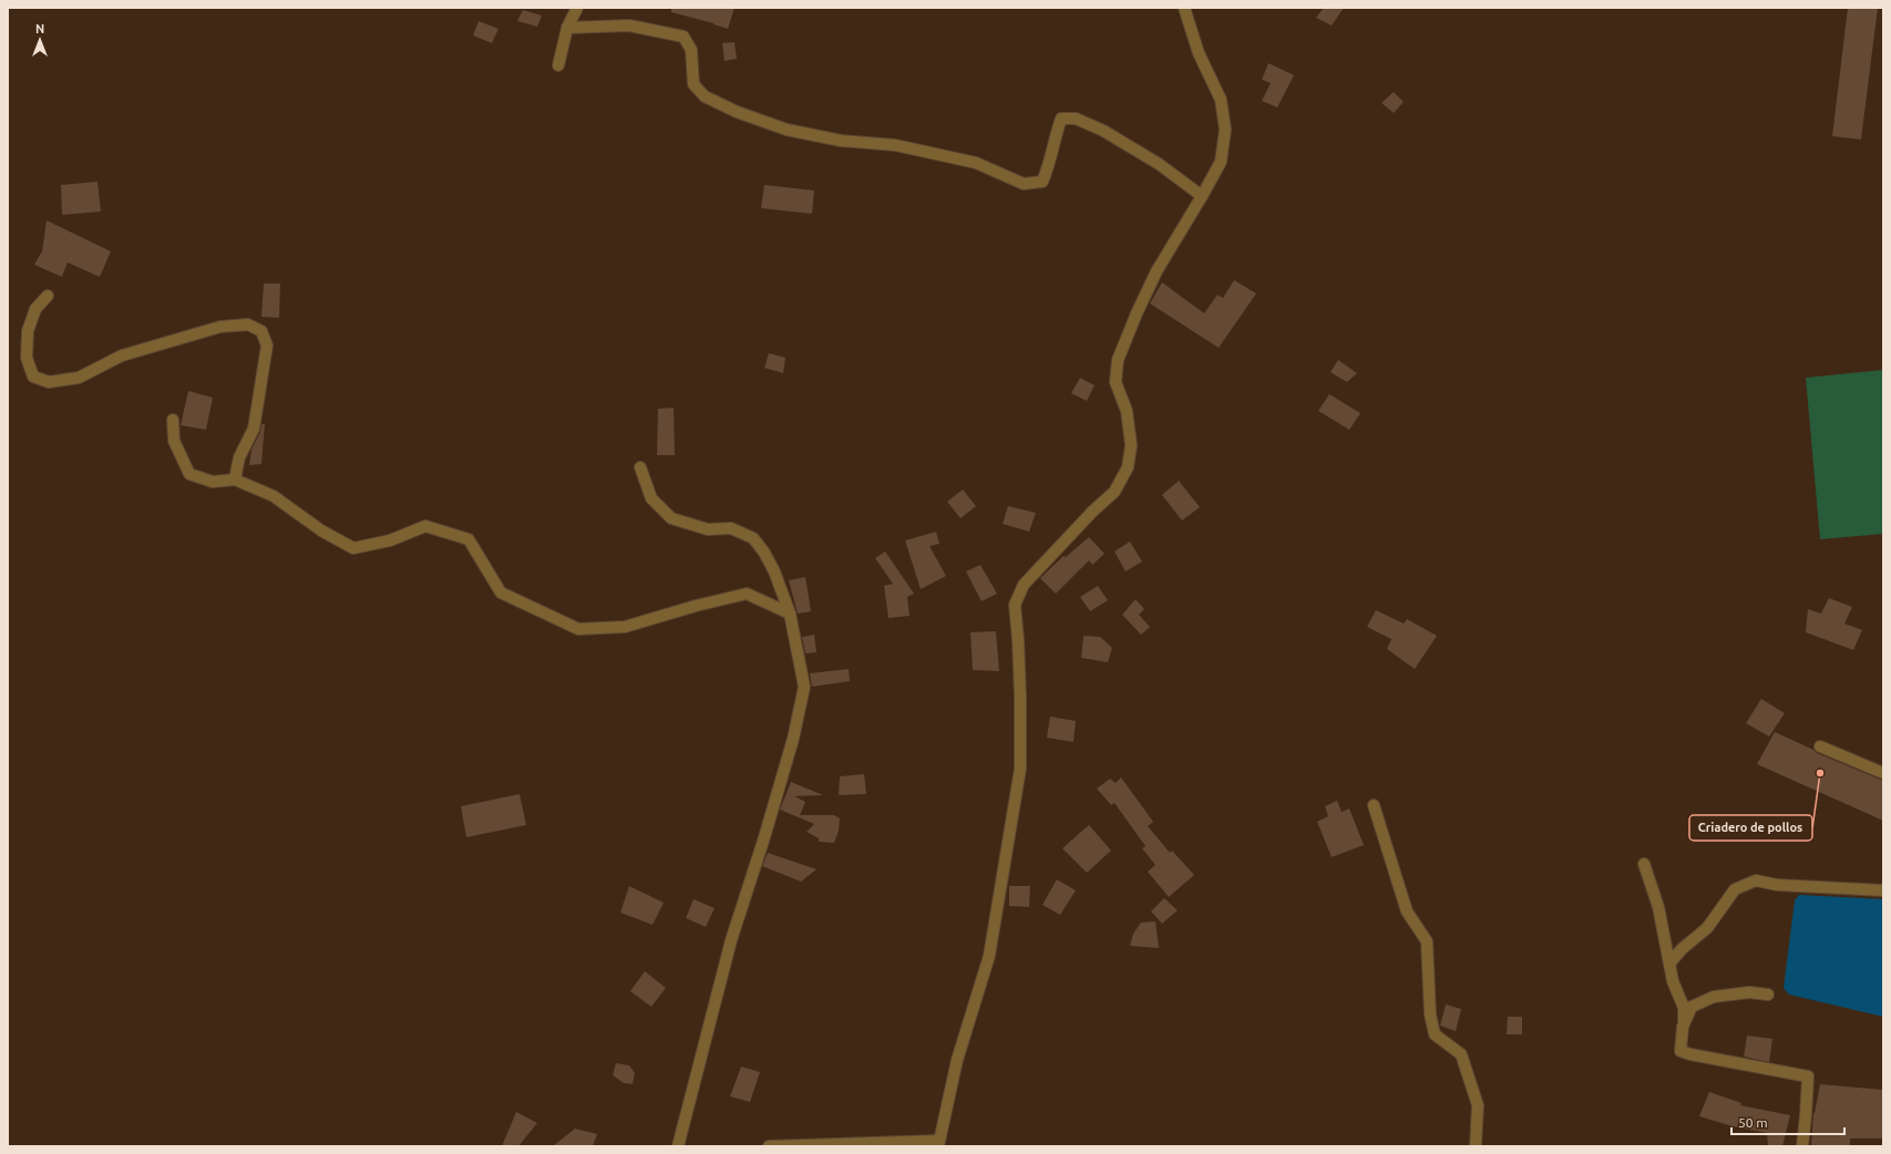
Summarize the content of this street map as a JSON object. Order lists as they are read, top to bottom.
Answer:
{
  "places": ["Criadero de pollos"],
  "scale_bar": "50 m",
  "north": "top"
}
